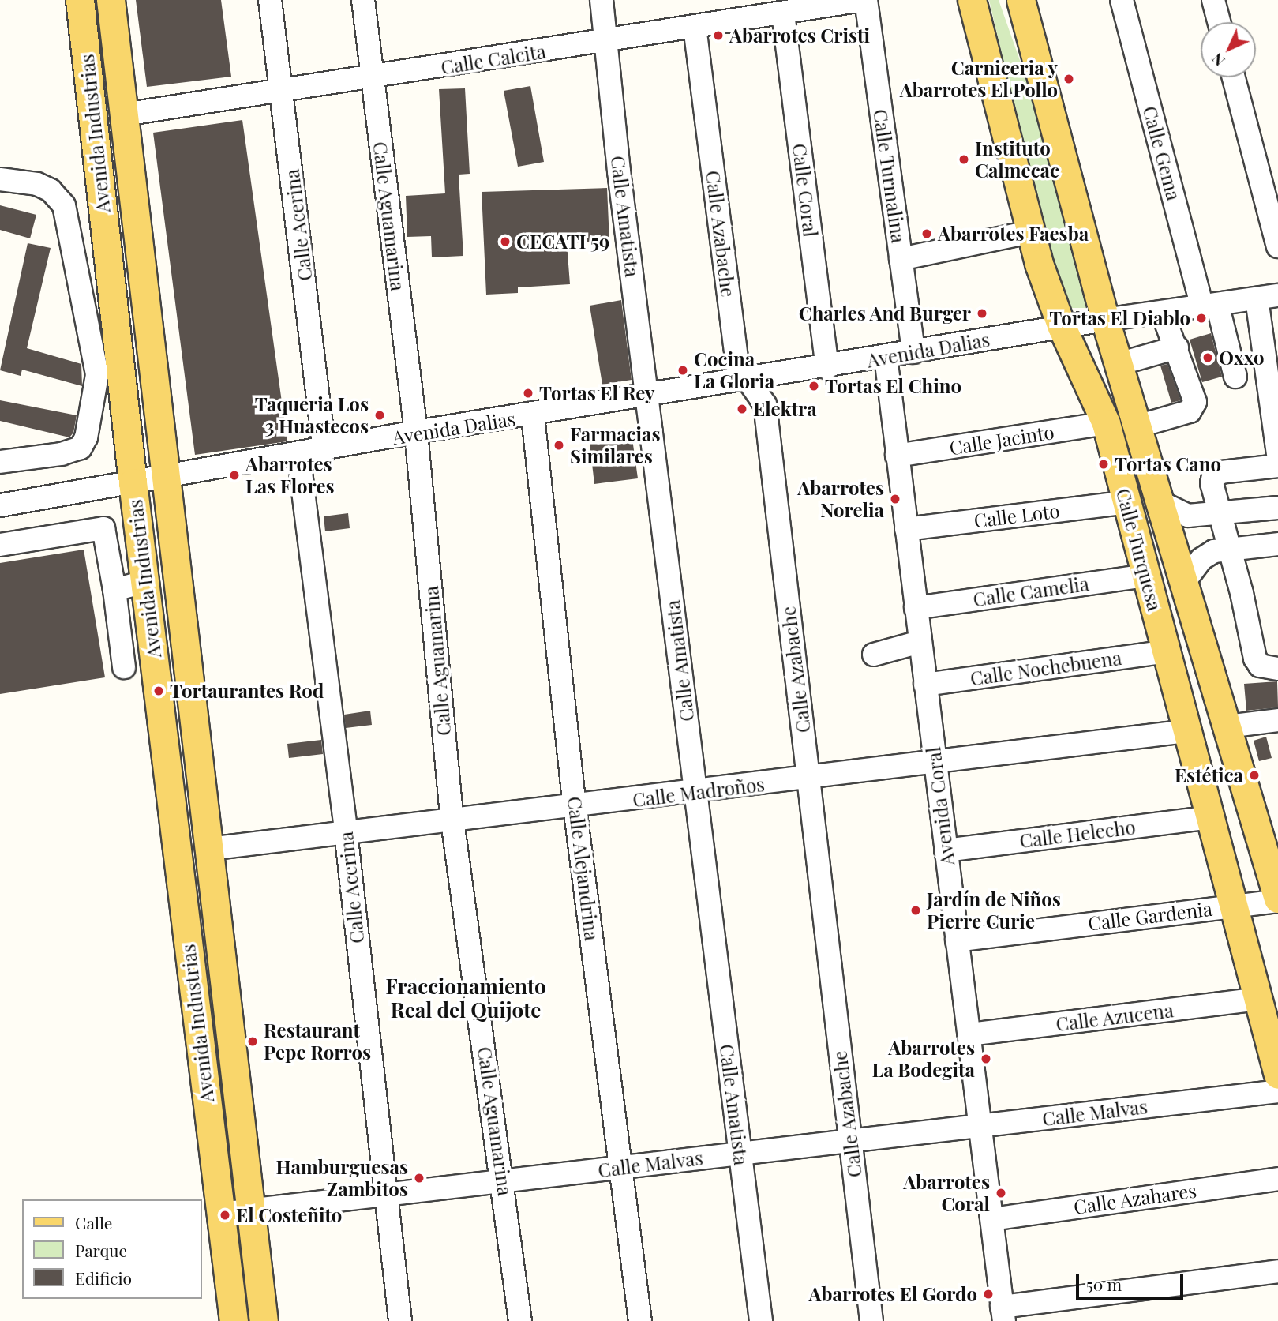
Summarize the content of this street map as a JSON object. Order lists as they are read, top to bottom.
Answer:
{
  "streets": {
    "main road": ["Avenida Industrias", "Calle Turquesa"],
    "street": [
      "Calle Calcita",
      "Calle Gema",
      "Calle Turmalina",
      "Calle Coral",
      "Calle Aguamarina",
      "Calle Amatista",
      "Calle Acerina",
      "Calle Azabache",
      "Avenida Dalias",
      "Calle Jacinto",
      "Calle Loto",
      "Calle Camelia",
      "Calle Nochebuena",
      "Calle Madroños",
      "Avenida Coral",
      "Calle Helecho",
      "Calle Alejandrina",
      "Calle Gardenia",
      "Calle Azucena",
      "Calle Malvas",
      "Calle Azahares"
    ]
  },
  "crossings": [
    ["Calle Calcita", "Avenida Industrias"],
    ["Calle Calcita", "Calle Turmalina"],
    ["Calle Calcita", "Calle Coral"],
    ["Calle Calcita", "Calle Aguamarina"],
    ["Calle Calcita", "Calle Amatista"],
    ["Calle Calcita", "Calle Acerina"],
    ["Calle Calcita", "Calle Azabache"],
    ["Avenida Industrias", "Avenida Dalias"],
    ["Avenida Industrias", "Calle Madroños"],
    ["Avenida Industrias", "Calle Malvas"],
    ["Calle Gema", "Avenida Dalias"],
    ["Calle Turmalina", "Avenida Dalias"],
    ["Calle Coral", "Avenida Dalias"],
    ["Calle Aguamarina", "Avenida Dalias"],
    ["Calle Aguamarina", "Calle Madroños"],
    ["Calle Aguamarina", "Calle Malvas"],
    ["Calle Amatista", "Avenida Dalias"],
    ["Calle Amatista", "Calle Madroños"],
    ["Calle Amatista", "Calle Malvas"],
    ["Calle Acerina", "Avenida Dalias"],
    ["Calle Acerina", "Calle Madroños"],
    ["Calle Acerina", "Calle Malvas"],
    ["Calle Azabache", "Avenida Dalias"],
    ["Calle Azabache", "Calle Madroños"],
    ["Calle Azabache", "Calle Malvas"],
    ["Avenida Dalias", "Calle Turquesa"],
    ["Avenida Dalias", "Avenida Coral"],
    ["Avenida Dalias", "Calle Alejandrina"],
    ["Calle Jacinto", "Calle Turquesa"],
    ["Calle Jacinto", "Avenida Coral"],
    ["Calle Loto", "Calle Turquesa"],
    ["Calle Loto", "Avenida Coral"],
    ["Calle Turquesa", "Calle Camelia"],
    ["Calle Turquesa", "Calle Nochebuena"],
    ["Calle Turquesa", "Calle Madroños"],
    ["Calle Turquesa", "Calle Helecho"],
    ["Calle Turquesa", "Calle Gardenia"],
    ["Calle Turquesa", "Calle Azucena"],
    ["Calle Camelia", "Avenida Coral"],
    ["Calle Nochebuena", "Avenida Coral"],
    ["Calle Madroños", "Avenida Coral"],
    ["Calle Madroños", "Calle Alejandrina"],
    ["Avenida Coral", "Calle Helecho"],
    ["Avenida Coral", "Calle Gardenia"],
    ["Avenida Coral", "Calle Azucena"],
    ["Avenida Coral", "Calle Malvas"],
    ["Avenida Coral", "Calle Azahares"],
    ["Calle Alejandrina", "Calle Malvas"]
  ],
  "districts": ["Fraccionamiento Real del Quijote"],
  "places": [
    "Abarrotes Cristi",
    "Carniceria y Abarrotes El Pollo",
    "Instituto Calmecac",
    "Abarrotes Faesba",
    "CECATI 59",
    "Charles And Burger",
    "Tortas El Diablo",
    "Oxxo",
    "Cocina La Gloria",
    "Tortas El Chino",
    "Tortas El Rey",
    "Elektra",
    "Taqueria Los 3 Huastecos",
    "Farmacias Similares",
    "Tortas Cano",
    "Abarrotes Las Flores",
    "Abarrotes Norelia",
    "Tortaurantes Rod",
    "Estética",
    "Jardín de Niños Pierre Curie",
    "Restaurant Pepe Rorros",
    "Abarrotes La Bodegita",
    "Hamburguesas Zambitos",
    "Abarrotes Coral",
    "El Costeñito",
    "Abarrotes El Gordo"
  ],
  "legend": ["Calle", "Parque", "Edificio"],
  "scale_bar": "50 m",
  "north": "bottom left"
}
